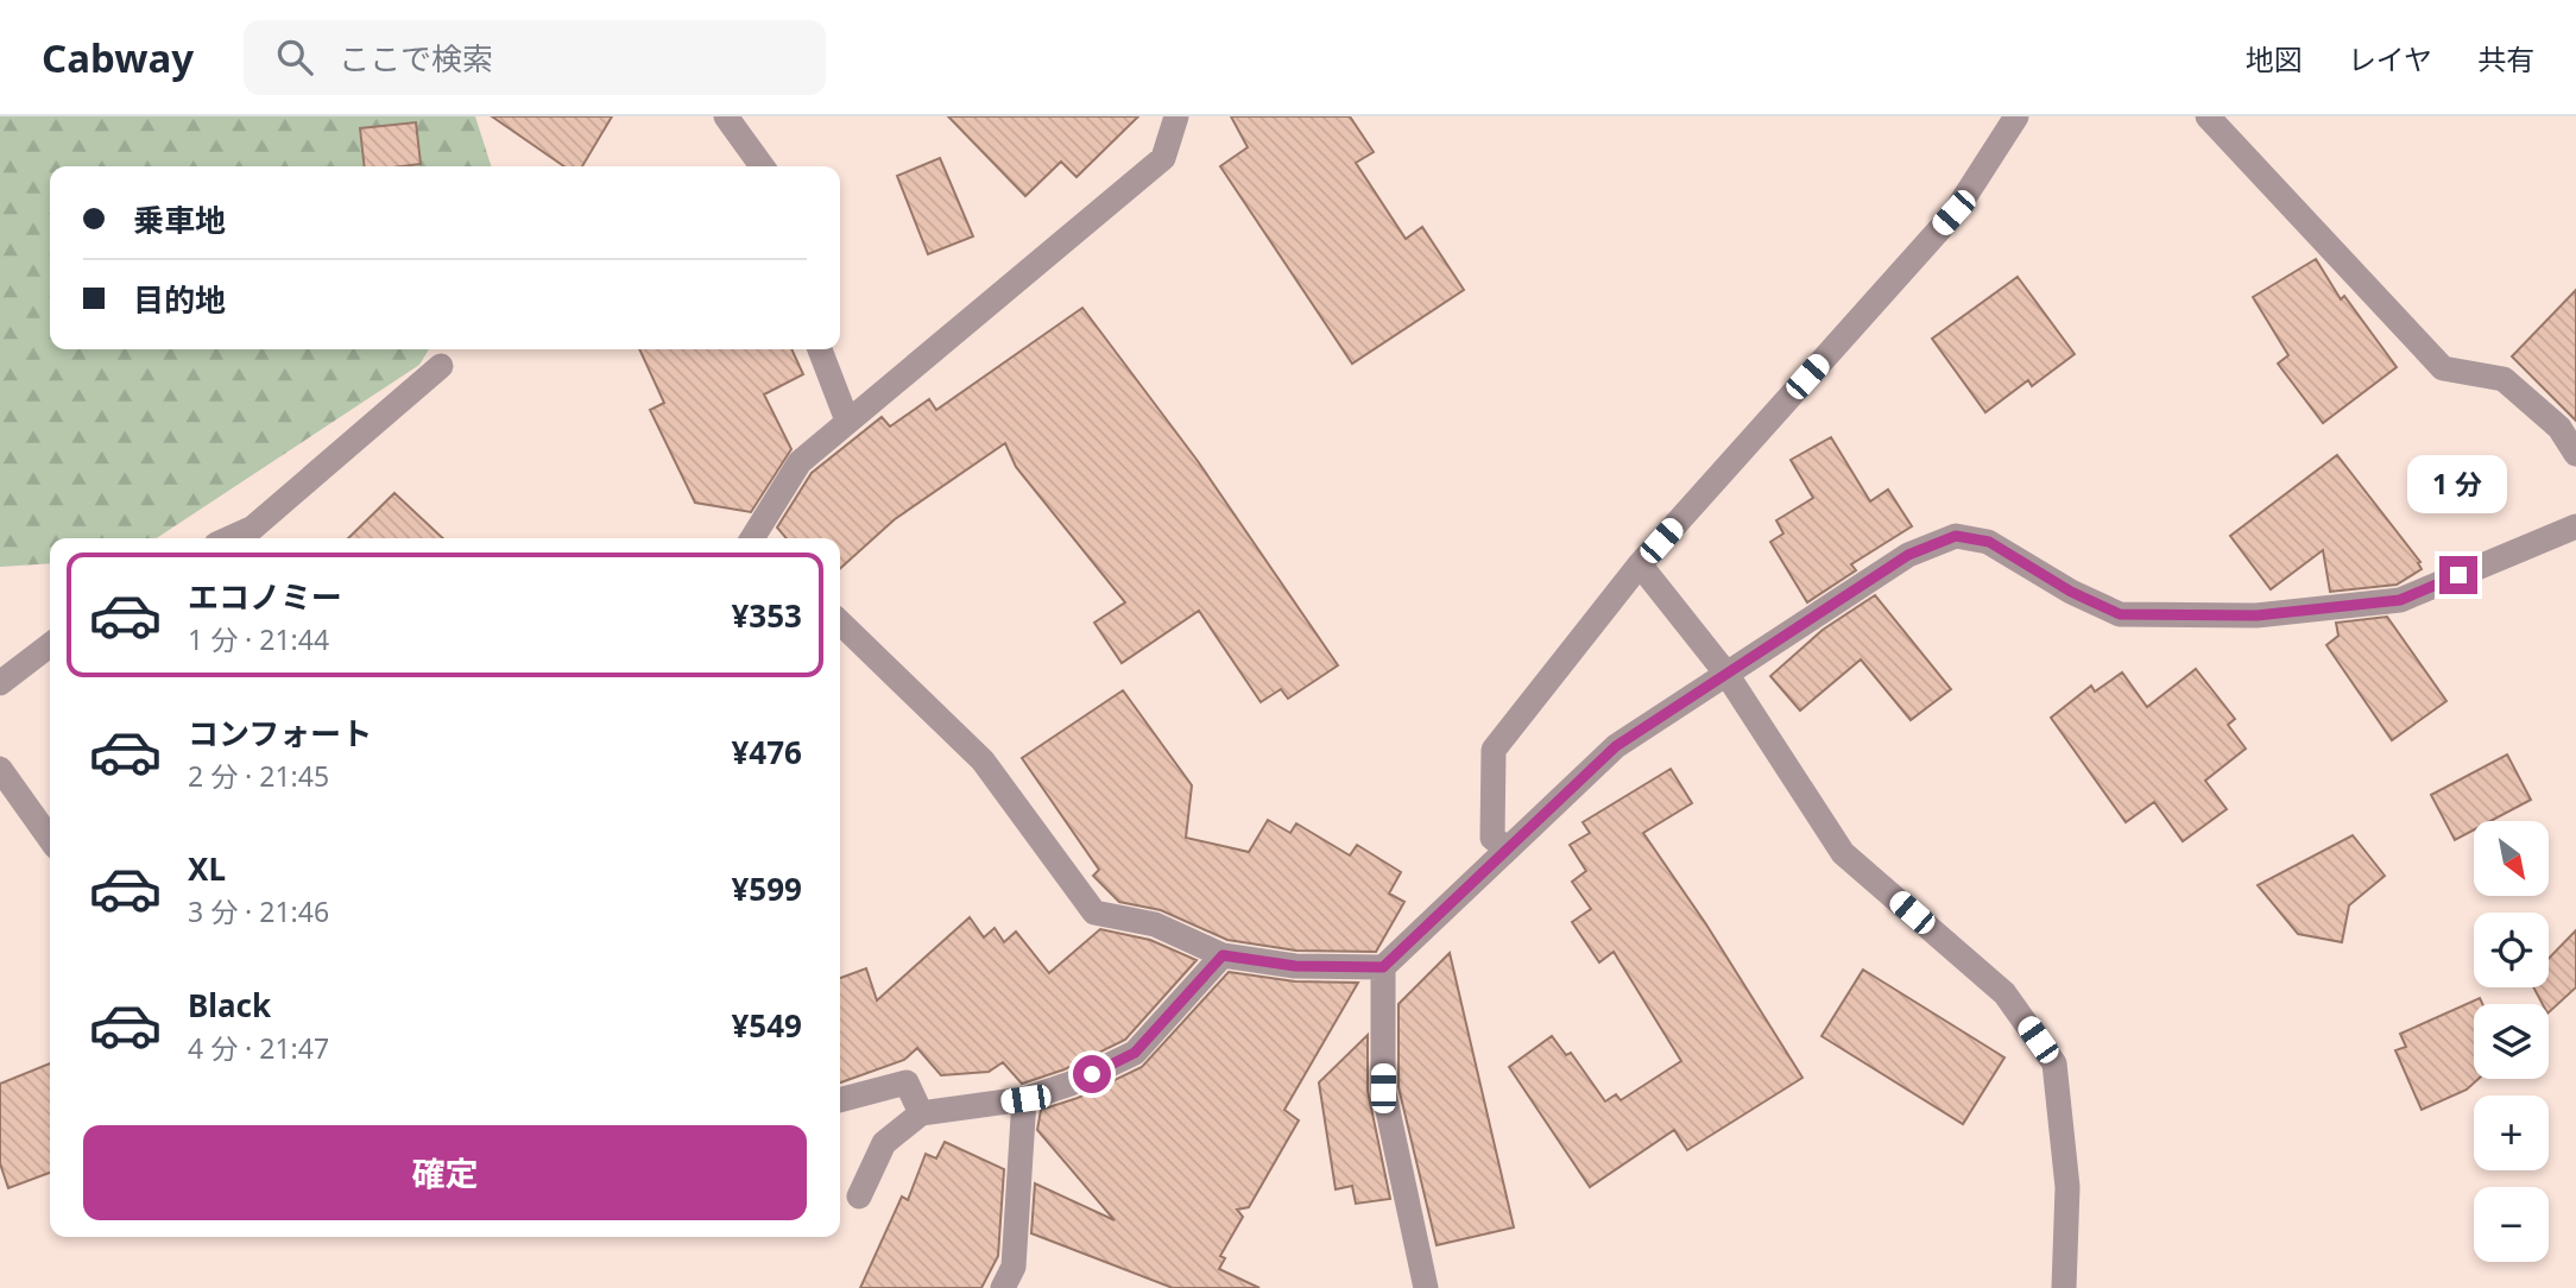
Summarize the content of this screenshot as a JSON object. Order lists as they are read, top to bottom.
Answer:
{
  "north": "bottom right",
  "page": {
    "header": "Cabway",
    "search": "ここで検索",
    "nav": ["地図", "レイヤ", "共有"],
    "banner": ["乗車地", "目的地"],
    "bubble": "1 分",
    "list": [
      {
        "name": "エコノミー",
        "note": "1 分 · 21:44",
        "value": "¥353"
      },
      {
        "name": "コンフォート",
        "note": "2 分 · 21:45",
        "value": "¥476"
      },
      {
        "name": "XL",
        "note": "3 分 · 21:46",
        "value": "¥599"
      },
      {
        "name": "Black",
        "note": "4 分 · 21:47",
        "value": "¥549"
      }
    ],
    "map_buttons": ["+", "−"],
    "buttons": "確定"
  }
}
